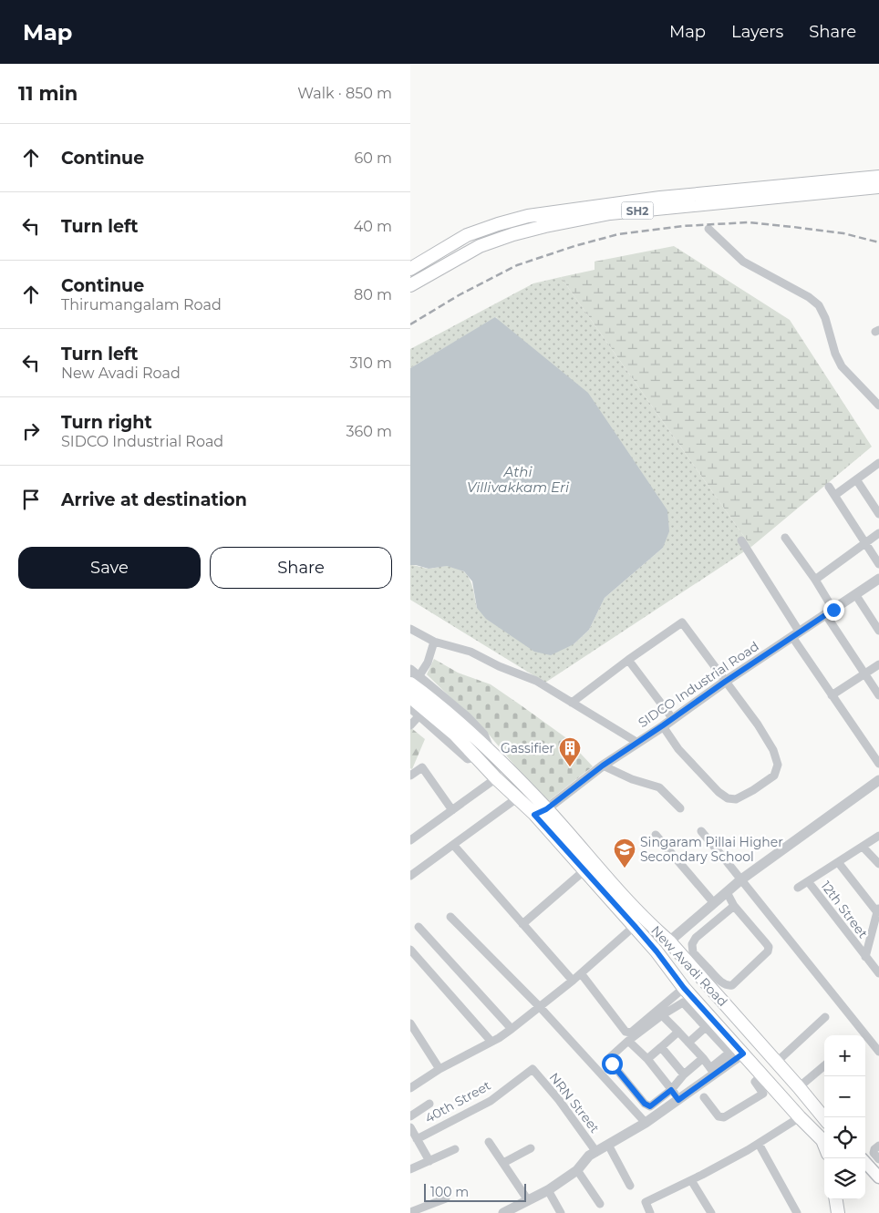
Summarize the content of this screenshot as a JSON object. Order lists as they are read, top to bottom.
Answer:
{
  "streets": {
    "main road": ["SH2", "New Avadi Road"],
    "street": [
      "SIDCO Industrial Road",
      "12th Street",
      "40th Street",
      "NRN Street"
    ]
  },
  "crossings": [
    ["SIDCO Industrial Road", "New Avadi Road"],
    ["40th Street", "NRN Street"]
  ],
  "water": ["Athi Villivakkam Eri"],
  "places": {
    "building": ["Gassifier"],
    "school or university": ["Singaram Pillai Higher Secondary School"]
  },
  "scale_bar": "100 m",
  "page": {
    "header": "Map",
    "nav": ["Map", "Layers", "Share"],
    "heading": ["11 min", "Walk · 850 m"],
    "list": [
      ["Continue", "60 m"],
      ["Turn left", "40 m"],
      ["Continue", "Thirumangalam Road", "80 m"],
      ["Turn left", "New Avadi Road", "310 m"],
      ["Turn right", "SIDCO Industrial Road", "360 m"],
      "Arrive at destination"
    ],
    "buttons": ["Save", "Share"],
    "map_buttons": ["+", "−"],
    "scale": "100 m"
  }
}
